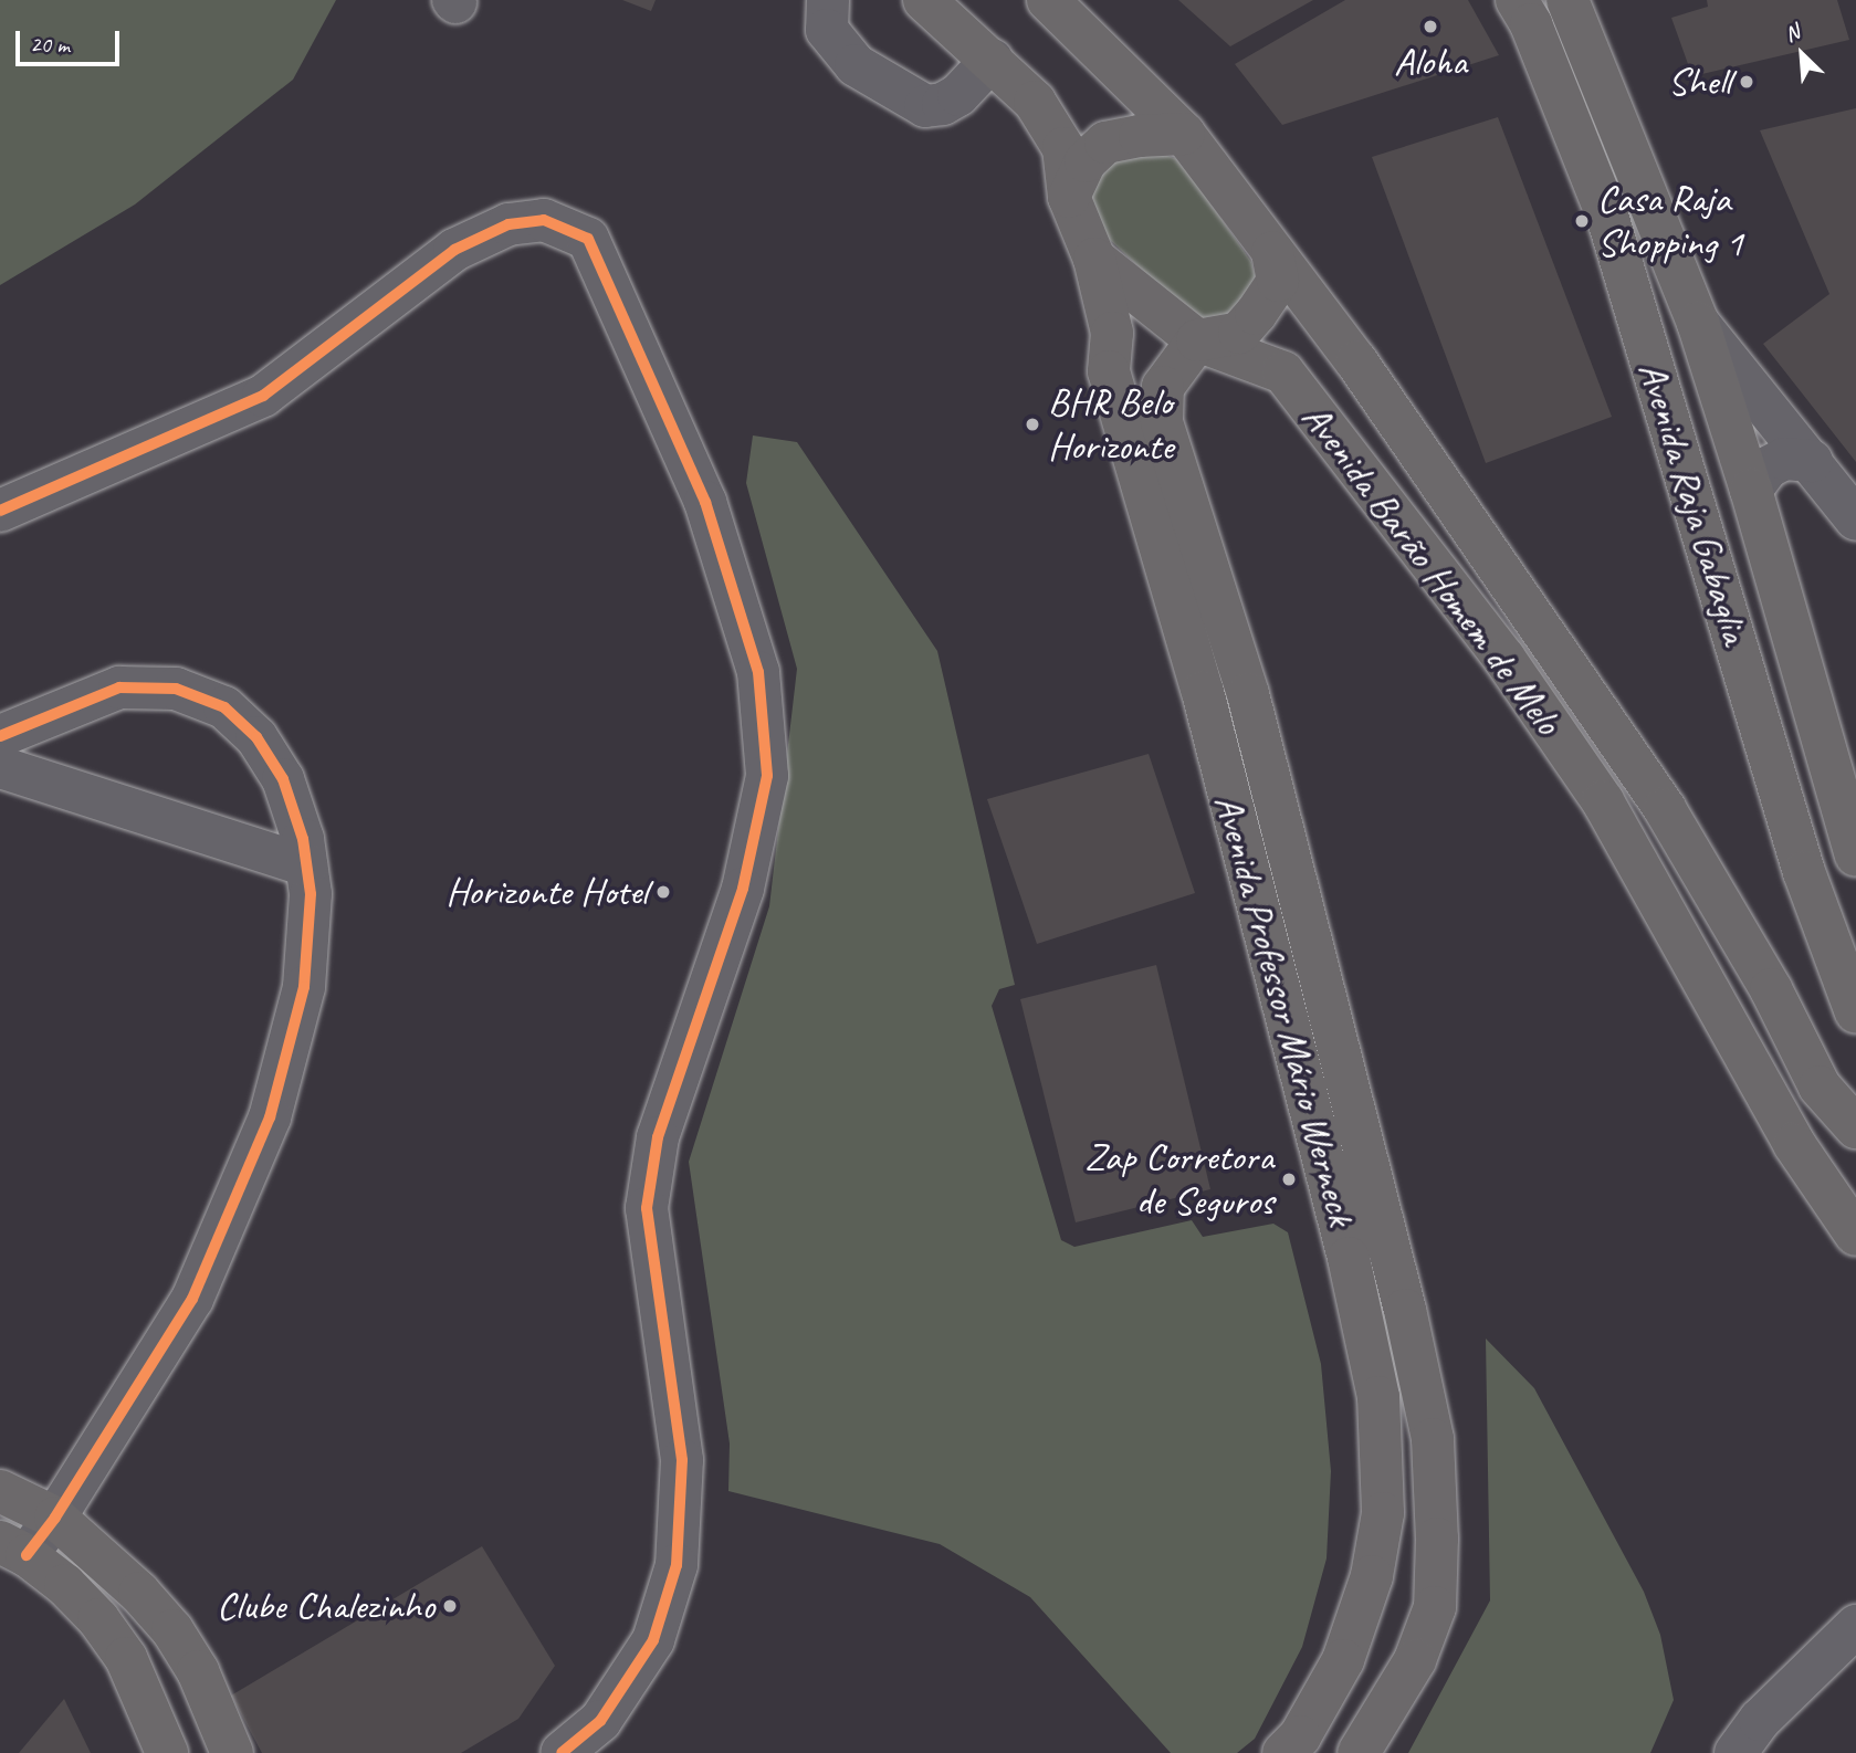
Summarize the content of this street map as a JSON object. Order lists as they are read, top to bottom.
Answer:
{
  "streets": {
    "main road": ["Avenida Raja Gabaglia", "Avenida Barão Homem de Melo", "Avenida Professor Mário Werneck"]
  },
  "crossings": [
    ["Avenida Barão Homem de Melo", "Avenida Professor Mário Werneck"]
  ],
  "places": [
    "Aloha",
    "Shell",
    "Casa Raja Shopping 1",
    "BHR Belo Horizonte",
    "Horizonte Hotel",
    "Zap Corretora de Seguros",
    "Clube Chalezinho"
  ],
  "scale_bar": "20 m",
  "north": "top left"
}
